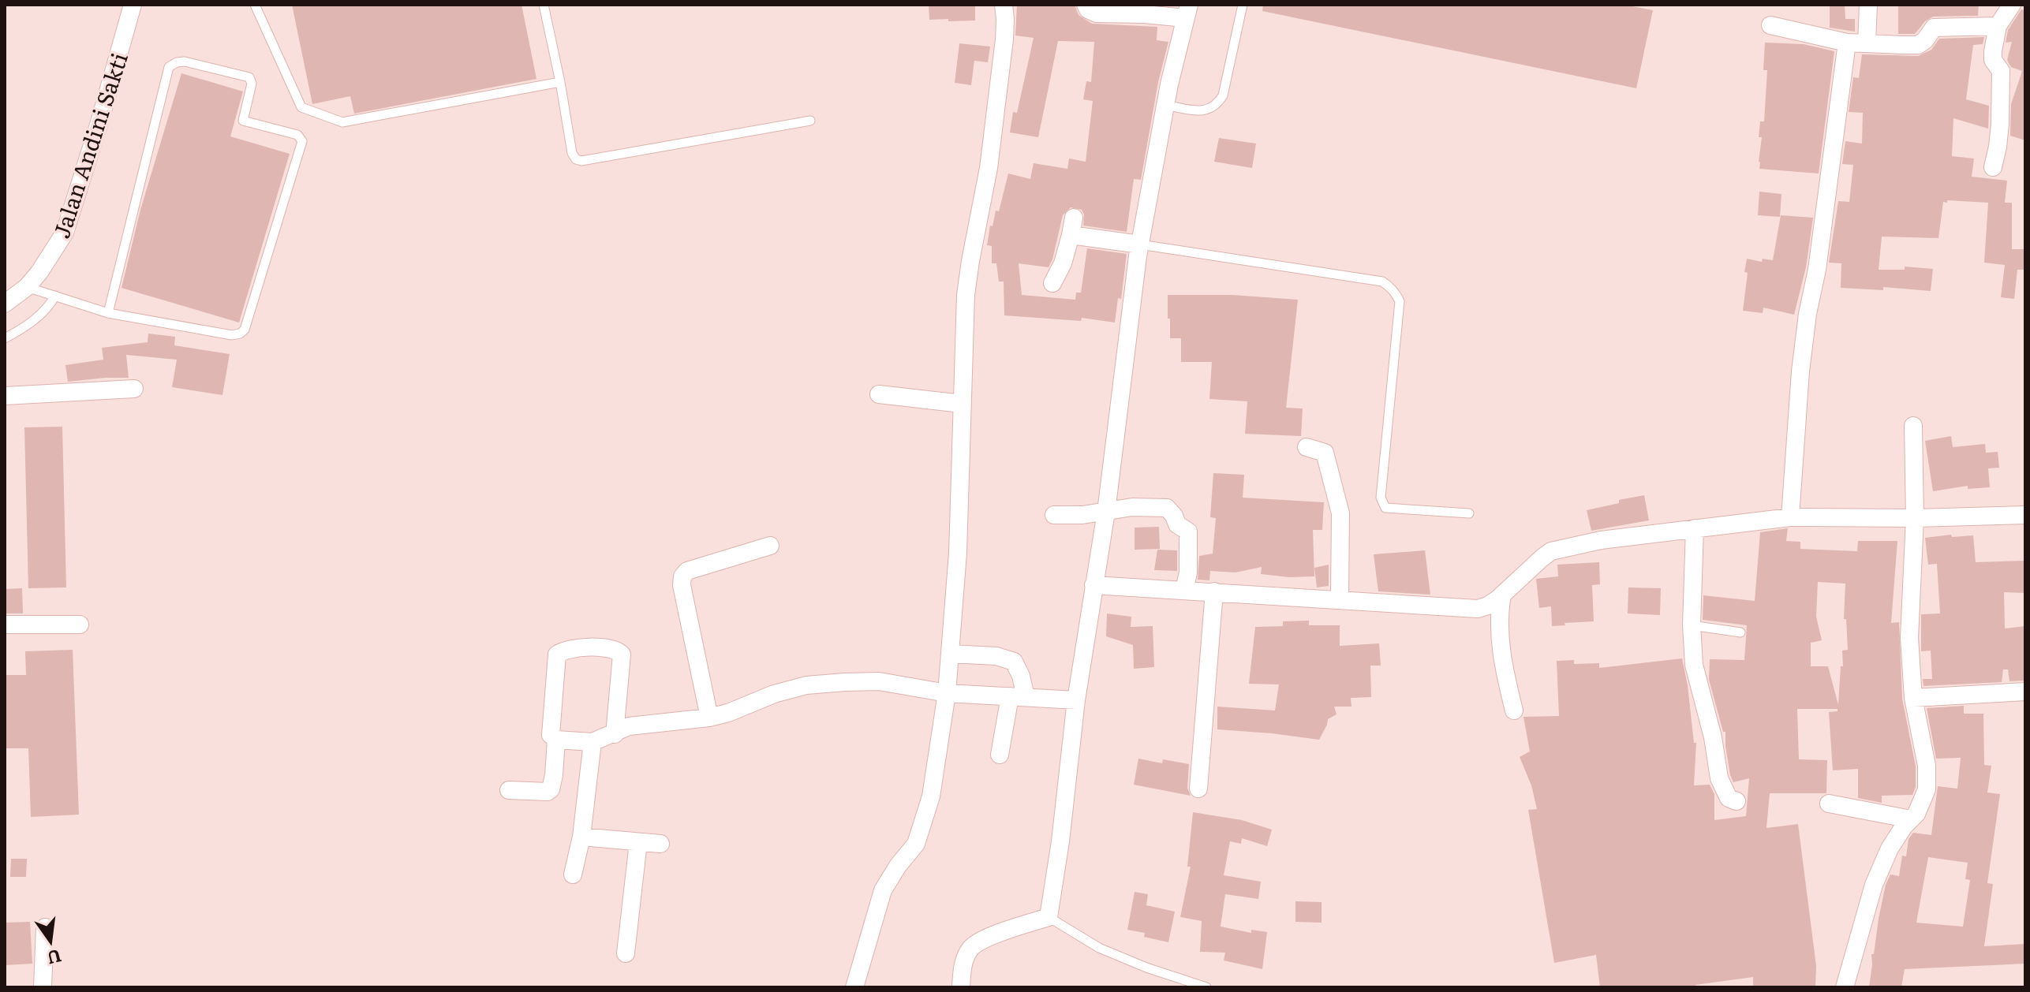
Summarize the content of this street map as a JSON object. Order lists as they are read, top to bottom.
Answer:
{
  "streets": {
    "street": ["Jalan Andini Sakti"]
  },
  "north": "bottom"
}
